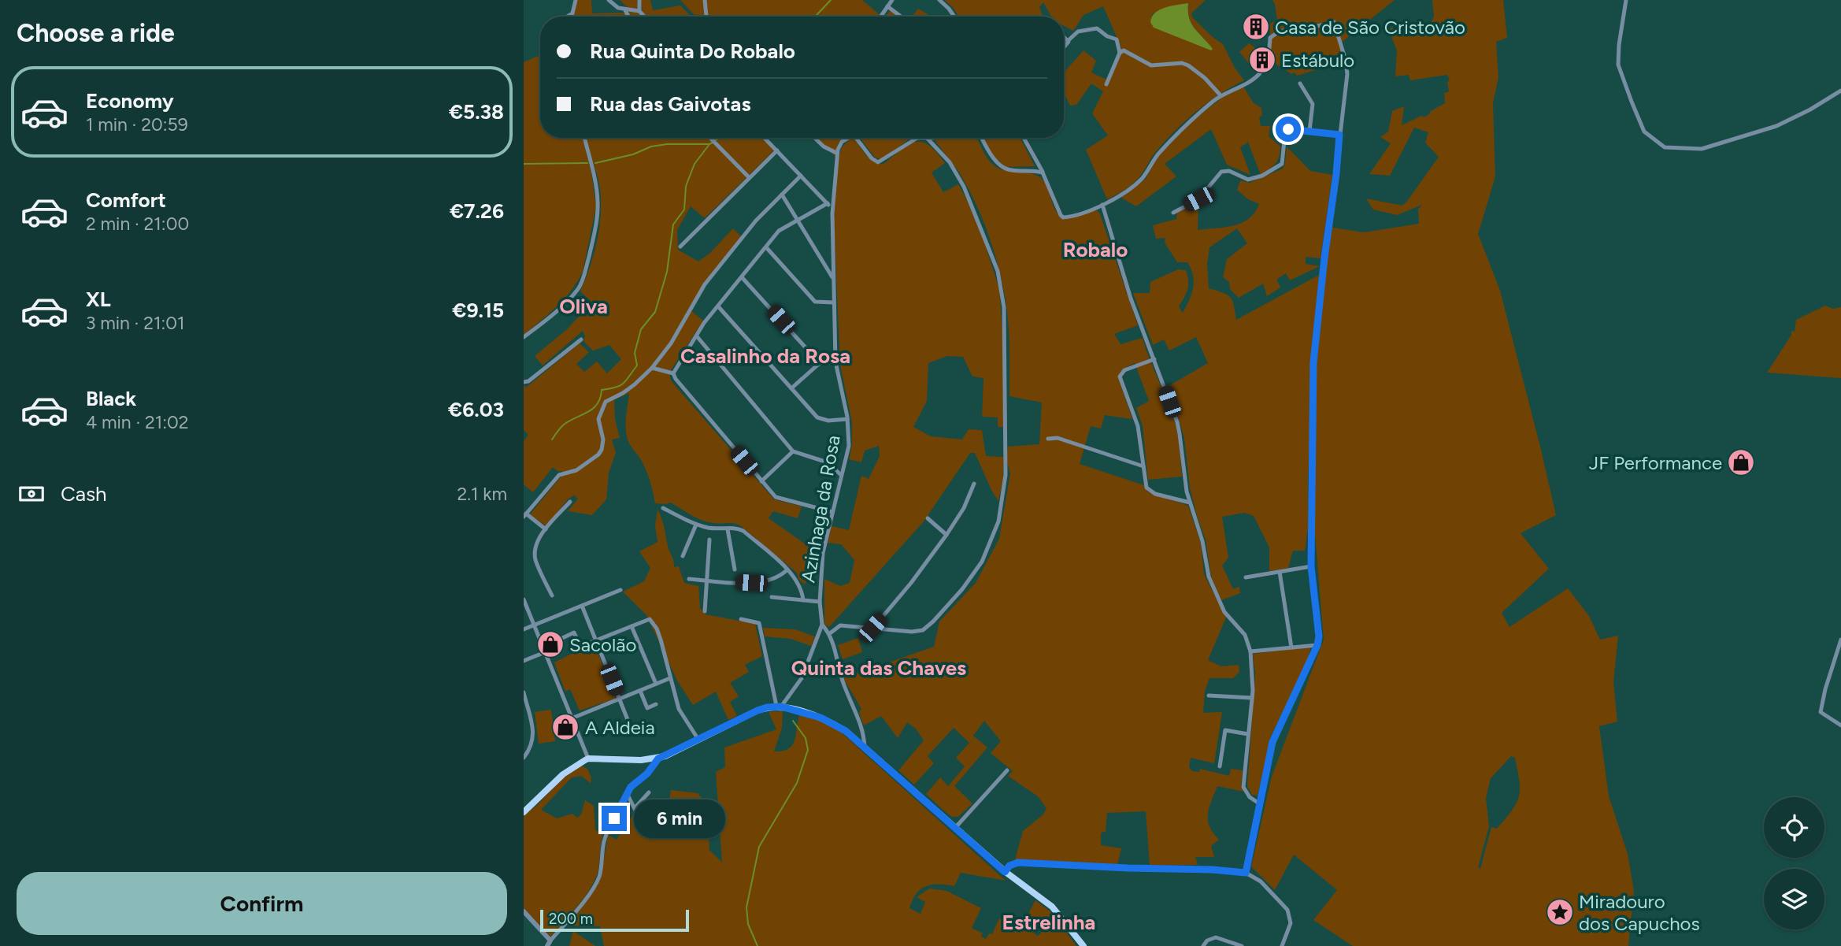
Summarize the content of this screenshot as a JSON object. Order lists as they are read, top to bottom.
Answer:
{
  "streets": {
    "street": ["Azinhaga da Rosa"]
  },
  "districts": [
    "Robalo",
    "Oliva",
    "Casalinho da Rosa",
    "Quinta das Chaves",
    "Estrelinha"
  ],
  "places": {
    "building": ["Casa de São Cristovão", "Estábulo"],
    "shop": ["JF Performance", "Sacolão", "A Aldeia"],
    "place": ["Miradouro dos Capuchos"]
  },
  "scale_bar": "200 m",
  "page": {
    "heading": "Choose a ride",
    "banner": ["Rua Quinta Do Robalo", "Rua das Gaivotas"],
    "list": [
      {
        "name": "Economy",
        "note": "1 min · 20:59",
        "value": "€5.38"
      },
      {
        "name": "Comfort",
        "note": "2 min · 21:00",
        "value": "€7.26"
      },
      {
        "name": "XL",
        "note": "3 min · 21:01",
        "value": "€9.15"
      },
      {
        "name": "Black",
        "note": "4 min · 21:02",
        "value": "€6.03"
      }
    ],
    "pay": ["Cash", "2.1 km"],
    "bubble": "6 min",
    "buttons": "Confirm",
    "scale": "200 m"
  }
}
